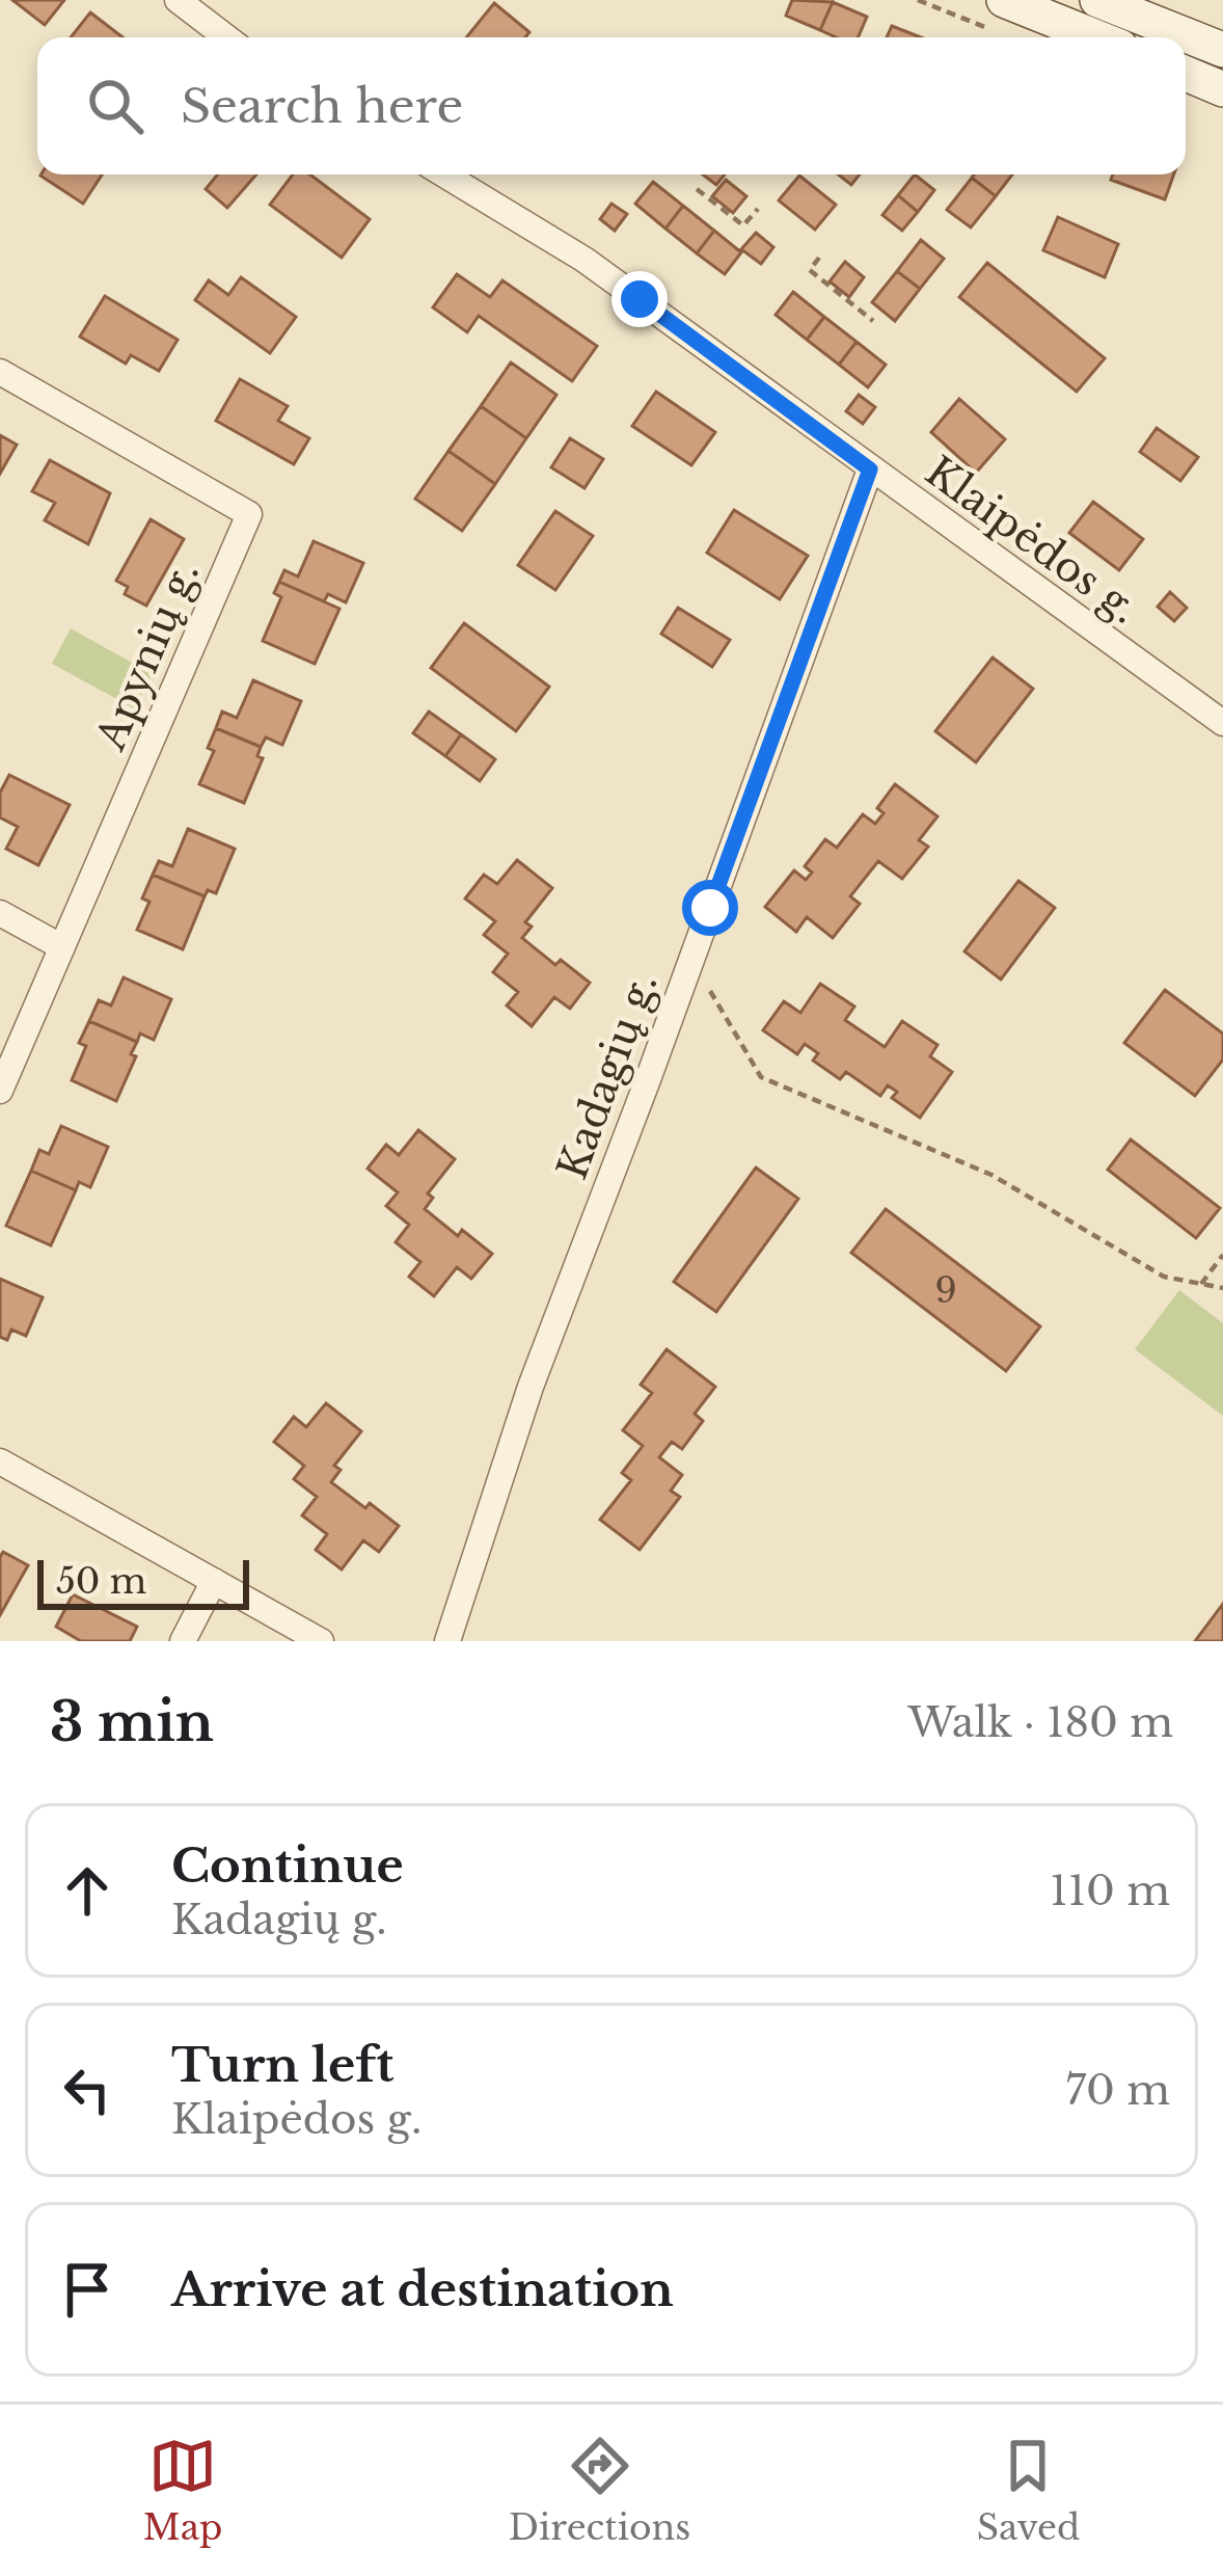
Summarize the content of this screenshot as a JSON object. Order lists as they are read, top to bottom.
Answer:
{
  "streets": {
    "street": ["Klaipėdos g.", "Apynių g.", "Kadagių g."]
  },
  "crossings": [
    ["Klaipėdos g.", "Kadagių g."]
  ],
  "house_numbers": ["9"],
  "scale_bar": "50 m",
  "page": {
    "search": "Search here",
    "scale": "50 m",
    "heading": ["3 min", "Walk · 180 m"],
    "list": [
      ["Continue", "Kadagių g.", "110 m"],
      ["Turn left", "Klaipėdos g.", "70 m"],
      "Arrive at destination"
    ],
    "nav": ["Map", "Directions", "Saved"]
  }
}
